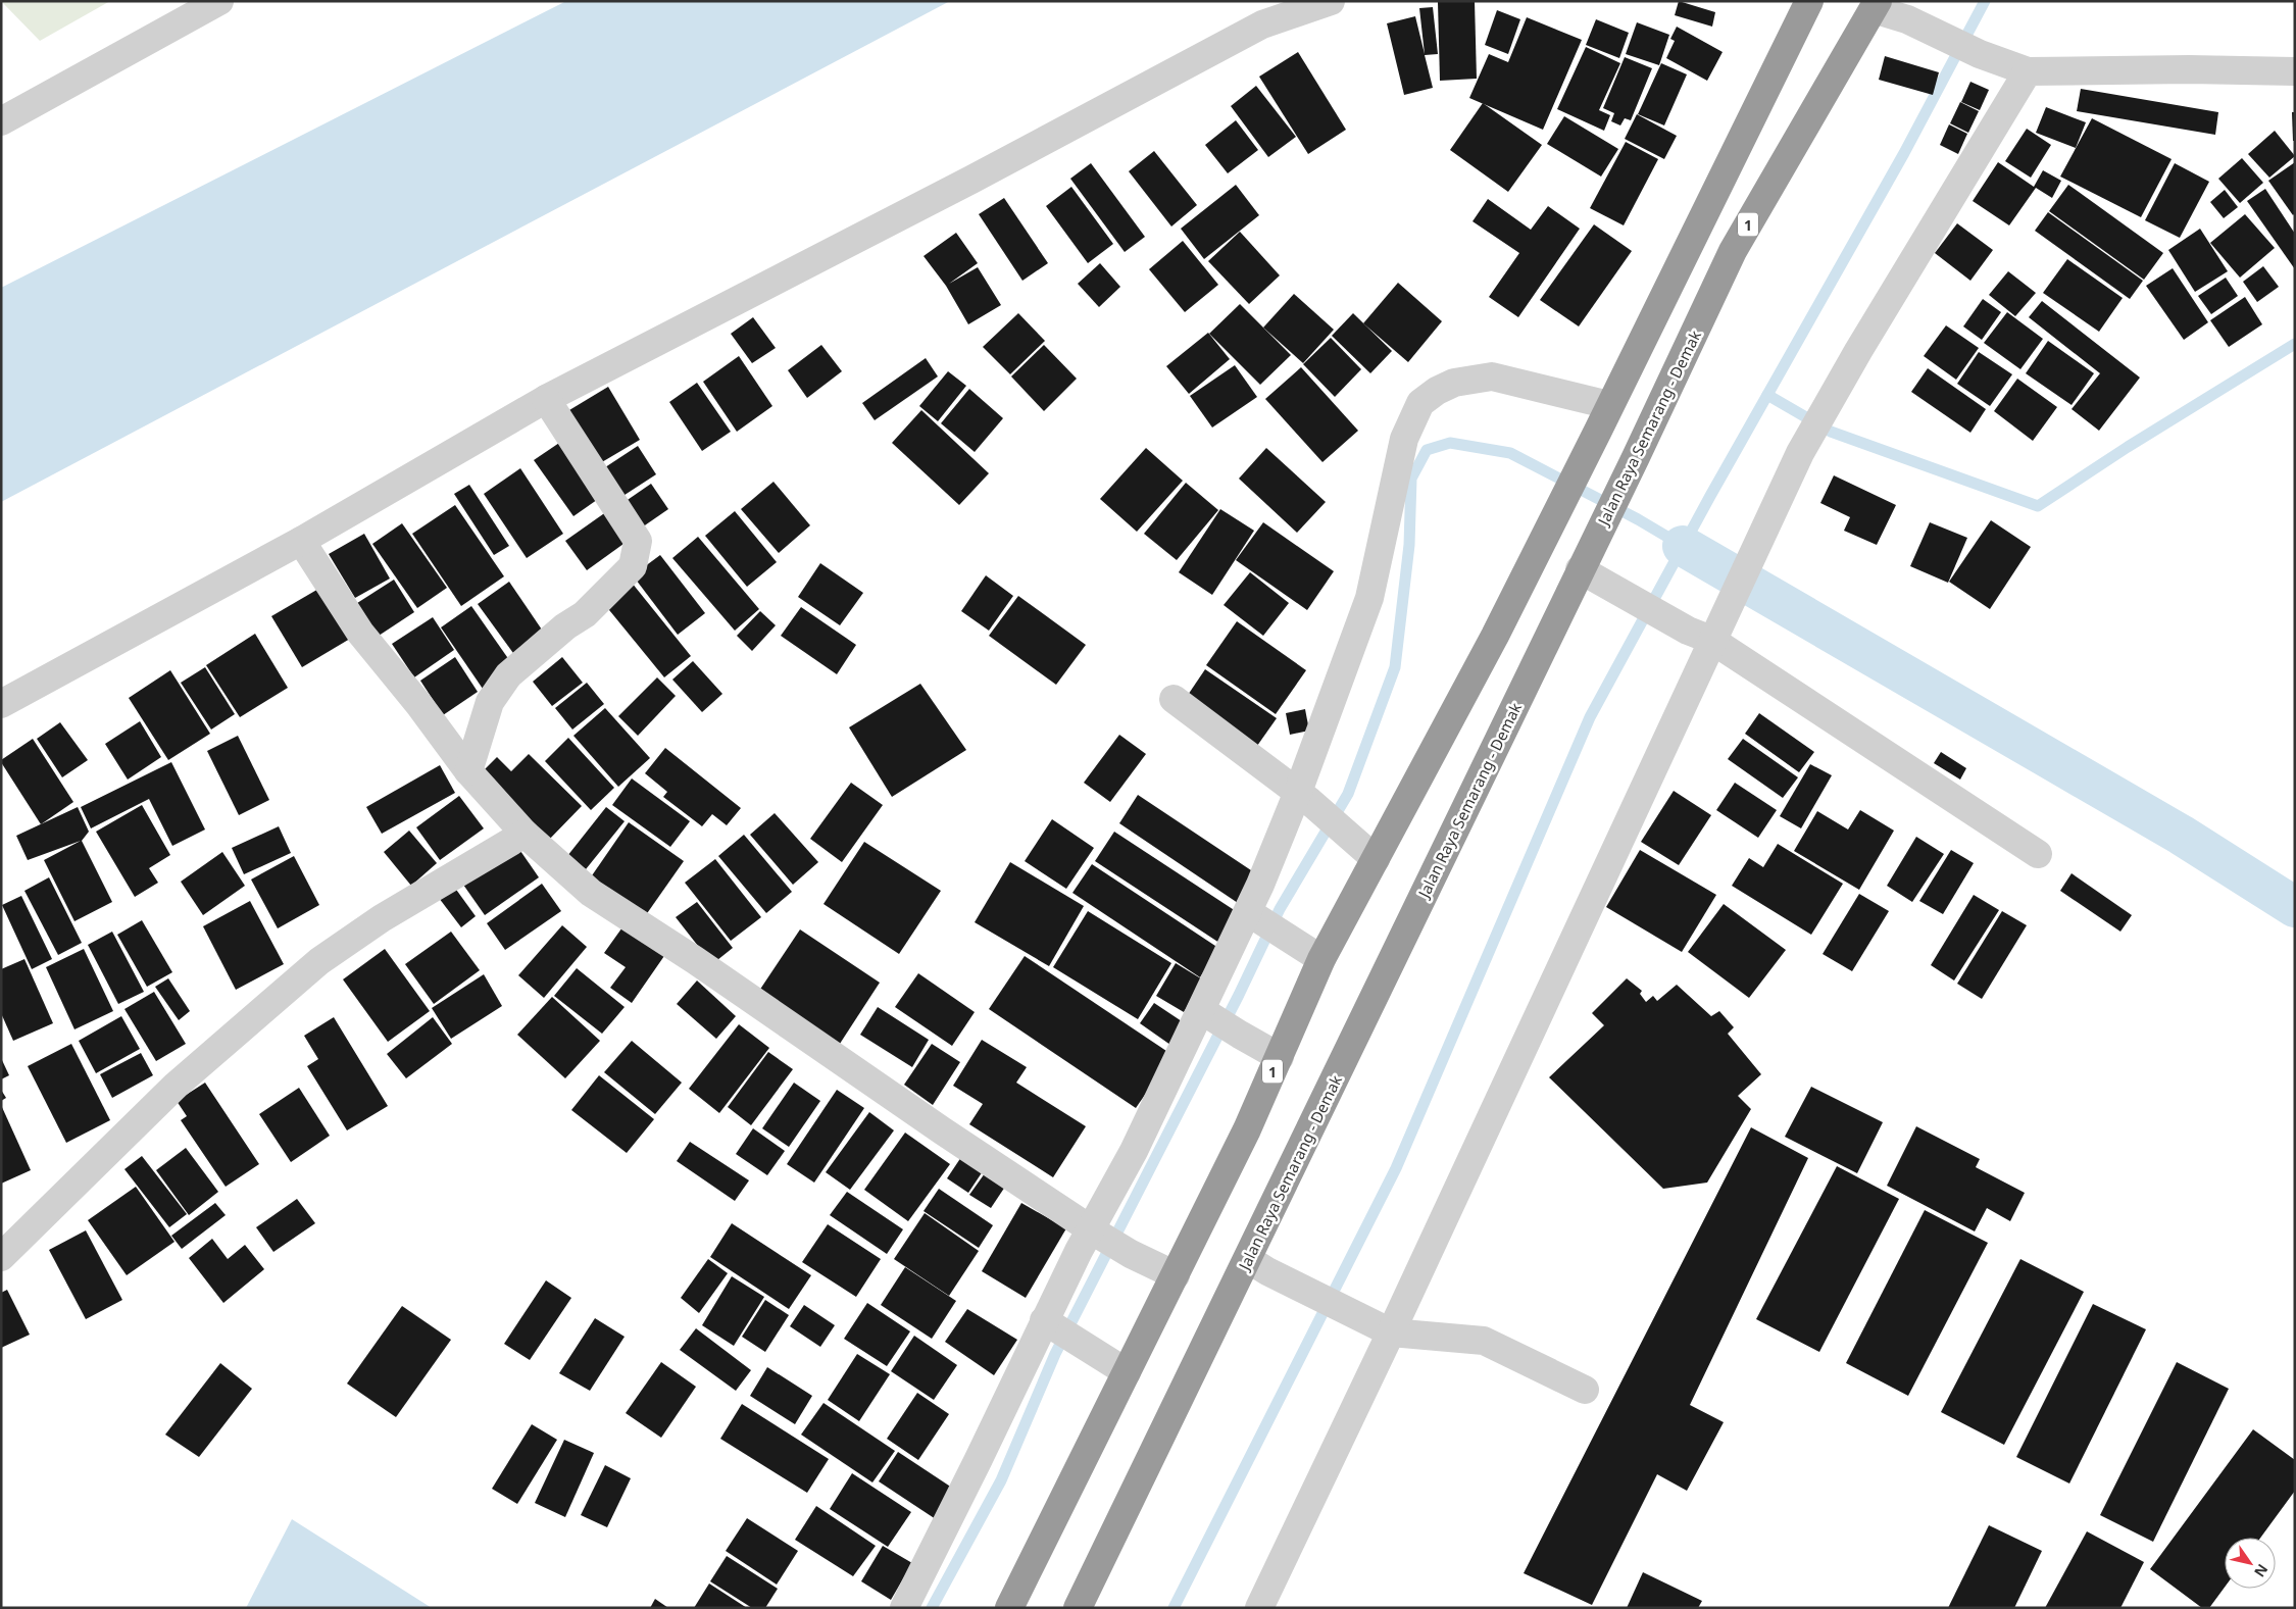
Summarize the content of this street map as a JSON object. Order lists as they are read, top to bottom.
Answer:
{
  "streets": {
    "highway": ["1", "Jalan Raya Semarang - Demak"]
  },
  "north": "bottom right"
}
